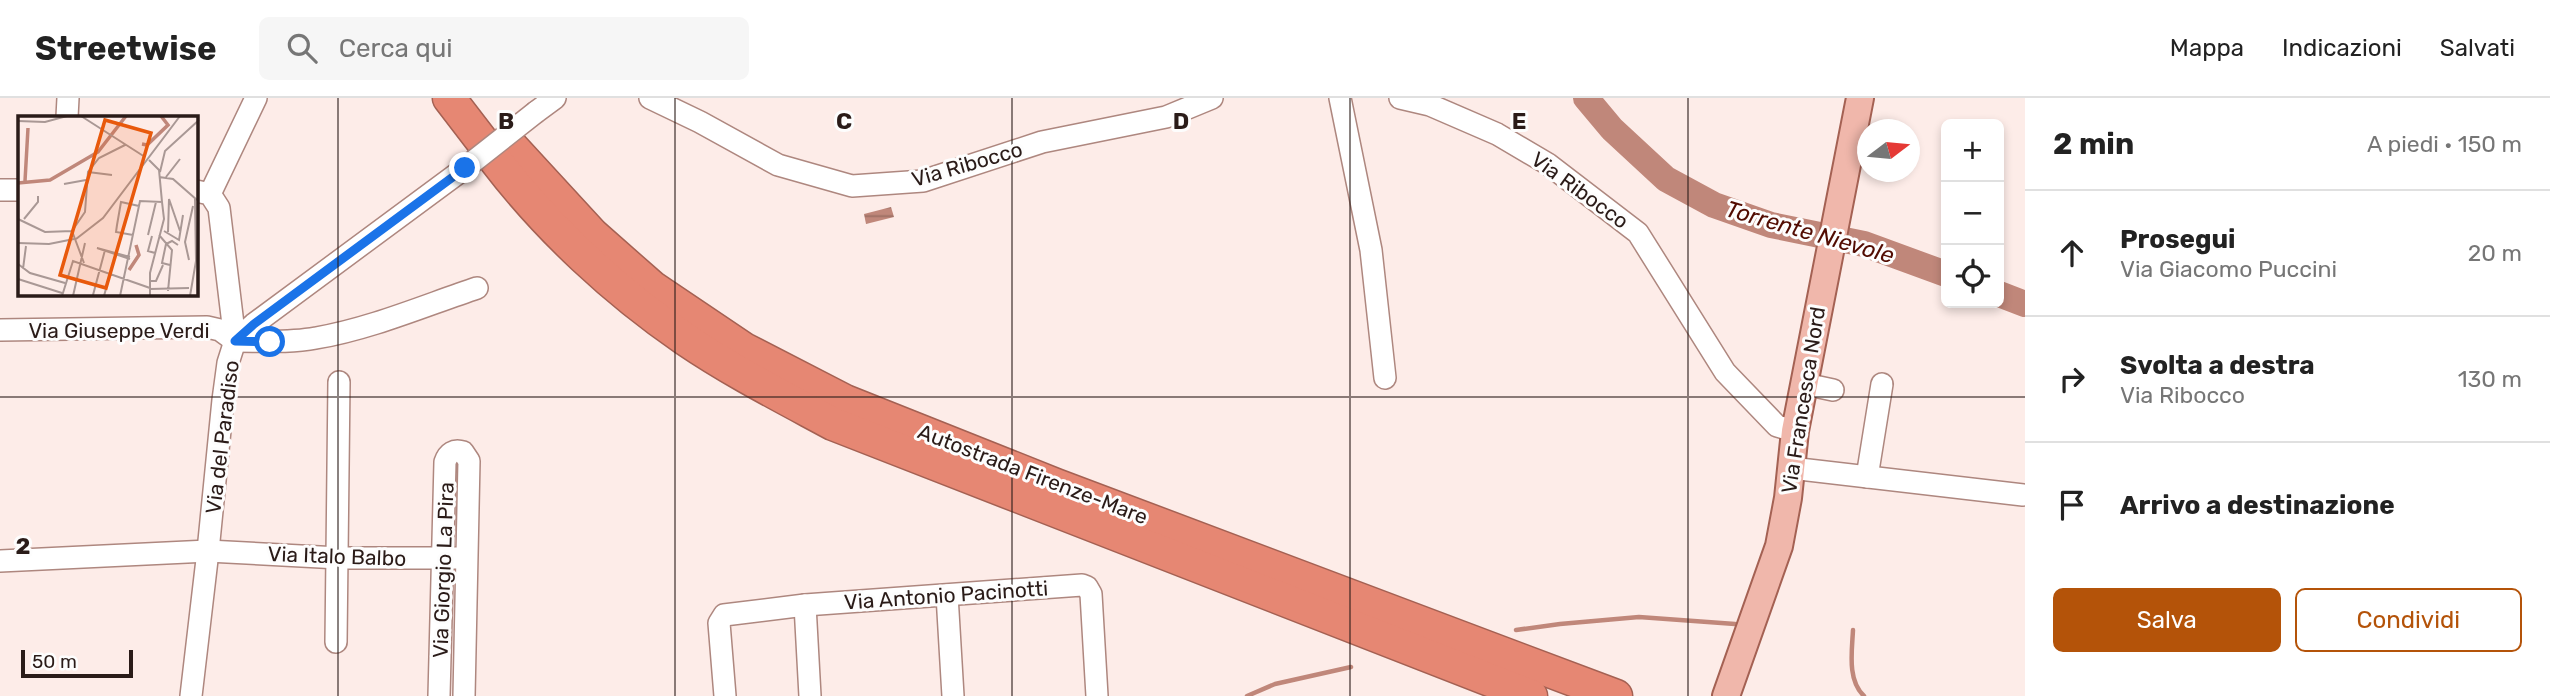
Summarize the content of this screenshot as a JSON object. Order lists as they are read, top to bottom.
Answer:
{
  "streets": {
    "highway": ["Autostrada Firenze-Mare"],
    "main road": ["Via Francesca Nord"],
    "street": [
      "Via Ribocco",
      "Via Giuseppe Verdi",
      "Via del Paradiso",
      "Via Italo Balbo",
      "Via Giorgio La Pira",
      "Via Antonio Pacinotti"
    ]
  },
  "crossings": [
    ["Via Ribocco", "Via Francesca Nord"],
    ["Via Giuseppe Verdi", "Via del Paradiso"],
    ["Via del Paradiso", "Via Italo Balbo"],
    ["Via Italo Balbo", "Via Giorgio La Pira"]
  ],
  "water": ["Torrente Nievole"],
  "scale_bar": "50 m",
  "north": "right",
  "page": {
    "header": "Streetwise",
    "search": "Cerca qui",
    "nav": ["Mappa", "Indicazioni", "Salvati"],
    "heading": ["2 min", "A piedi · 150 m"],
    "map_buttons": ["+", "−"],
    "list": [
      ["Prosegui", "Via Giacomo Puccini", "20 m"],
      ["Svolta a destra", "Via Ribocco", "130 m"],
      "Arrivo a destinazione"
    ],
    "buttons": ["Salva", "Condividi"],
    "scale": "50 m"
  },
  "grid": {
    "columns": [
      "B",
      "C",
      "D",
      "E"
    ],
    "rows": ["2"]
  }
}
